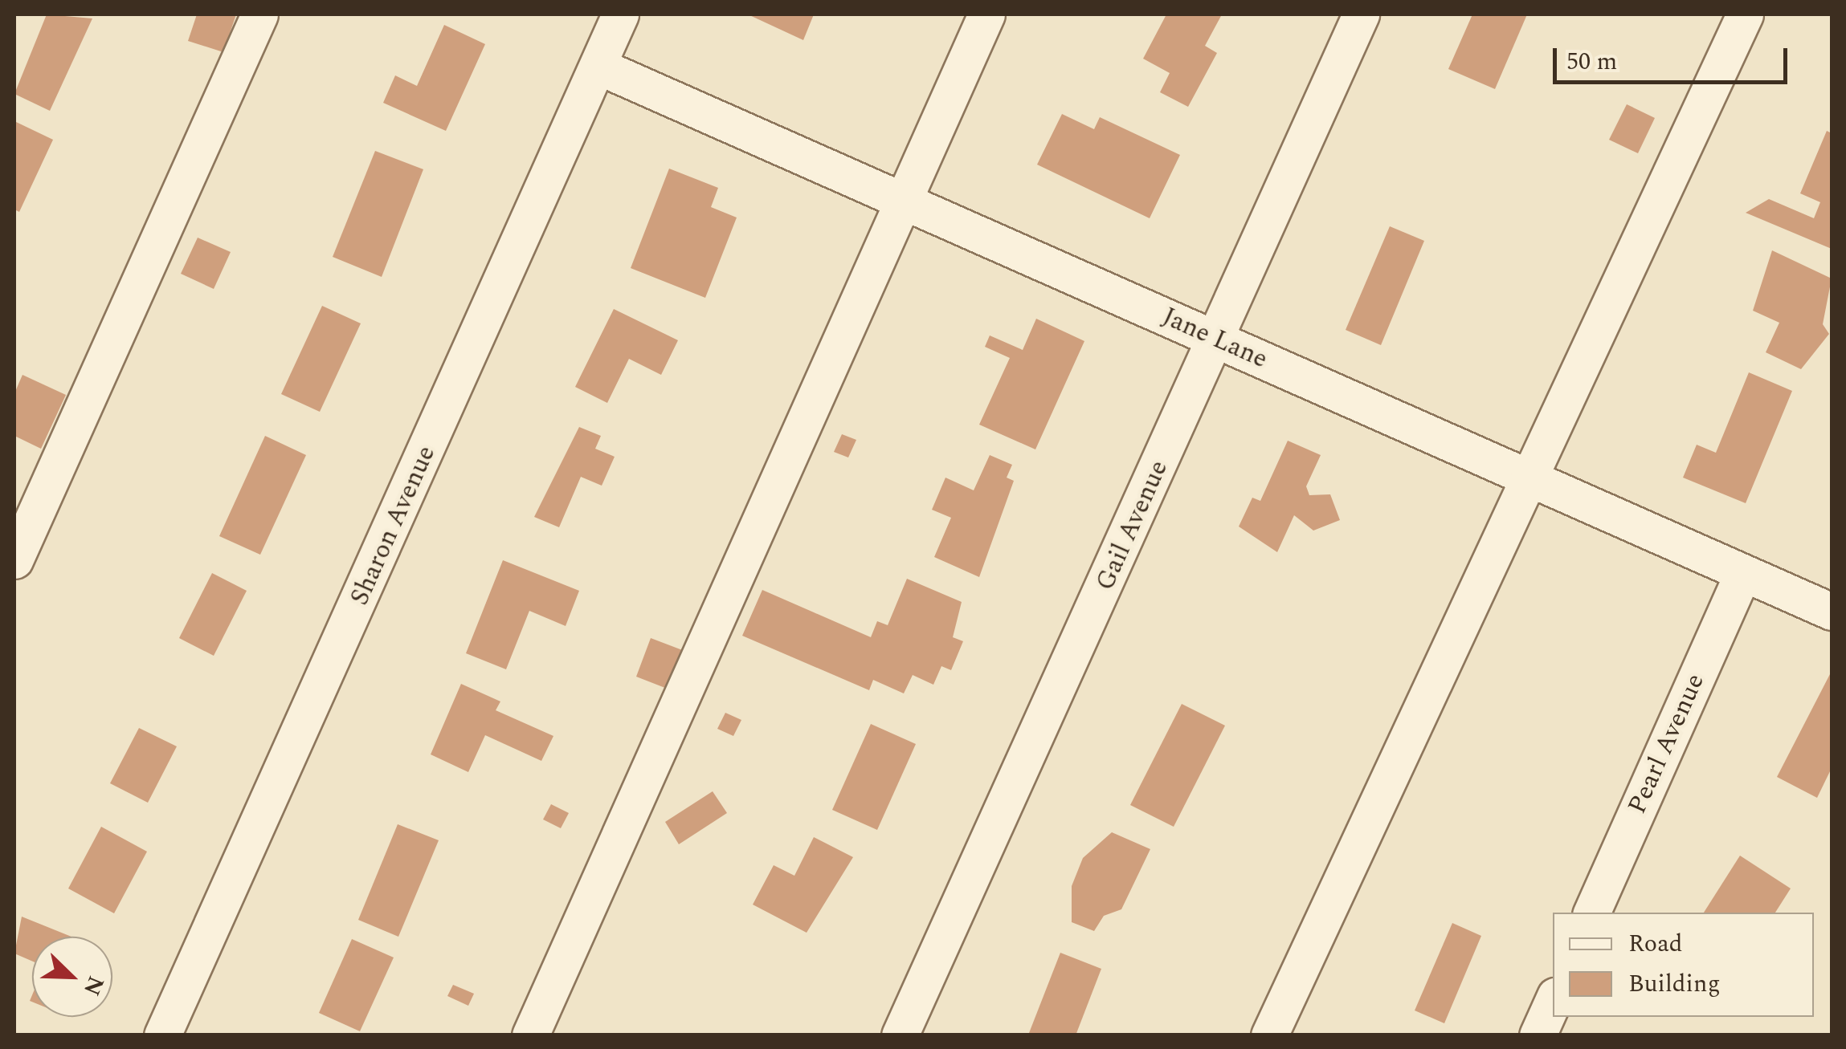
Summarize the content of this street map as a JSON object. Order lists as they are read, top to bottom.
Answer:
{
  "streets": {
    "street": [
      "Jane Lane",
      "Sharon Avenue",
      "Gail Avenue",
      "Pearl Avenue"
    ]
  },
  "crossings": [
    ["Jane Lane", "Sharon Avenue"],
    ["Jane Lane", "Gail Avenue"],
    ["Jane Lane", "Pearl Avenue"]
  ],
  "legend": ["Road", "Building"],
  "scale_bar": "50 m",
  "north": "bottom right"
}
